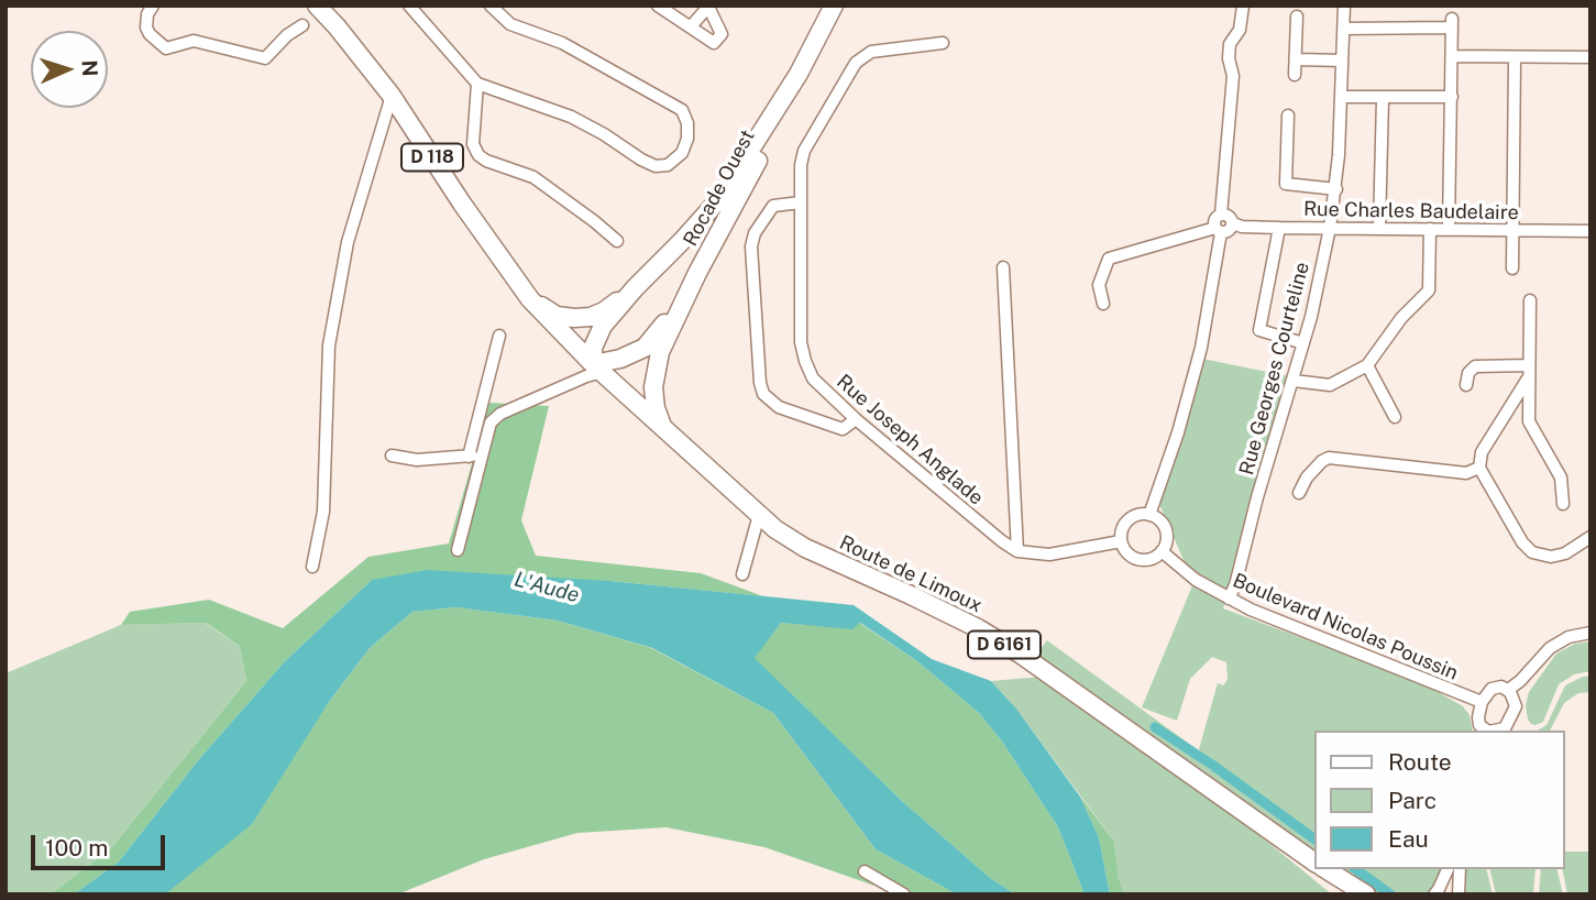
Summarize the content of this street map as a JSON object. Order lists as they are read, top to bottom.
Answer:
{
  "streets": {
    "main road": [
      "D 118",
      "Rocade Ouest",
      "Route de Limoux",
      "D 6161"
    ],
    "street": [
      "Rue Charles Baudelaire",
      "Rue Georges Courteline",
      "Rue Joseph Anglade",
      "Boulevard Nicolas Poussin"
    ]
  },
  "crossings": [
    ["D 118", "Rocade Ouest"],
    ["D 118", "D 6161"],
    ["Rocade Ouest", "D 6161"],
    ["Rue Charles Baudelaire", "Rue Georges Courteline"],
    ["Rue Georges Courteline", "Boulevard Nicolas Poussin"],
    ["Route de Limoux", "D 6161"]
  ],
  "water": ["L'Aude"],
  "legend": ["Route", "Parc", "Eau"],
  "scale_bar": "100 m",
  "north": "right"
}
